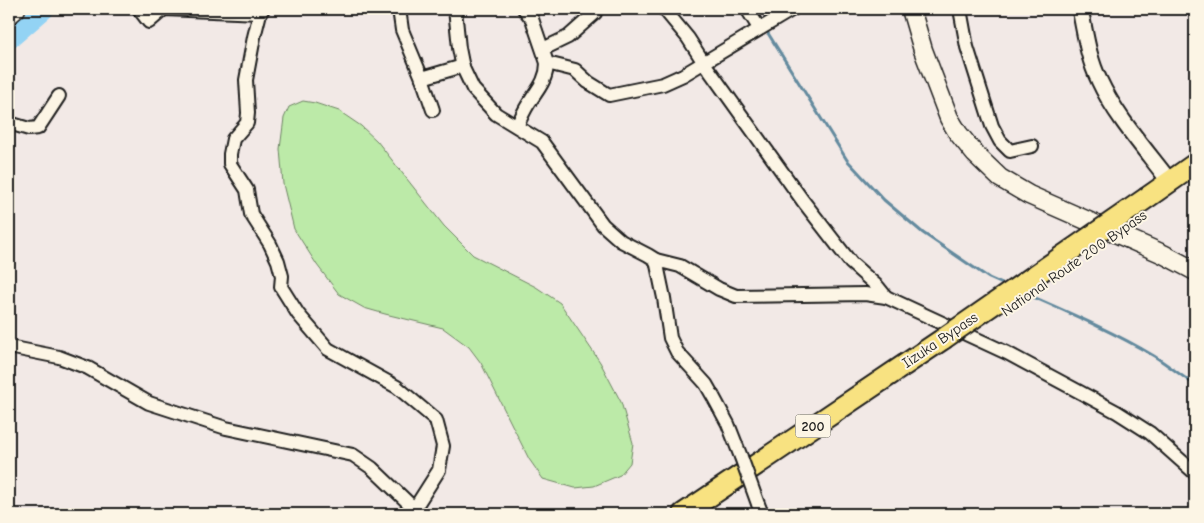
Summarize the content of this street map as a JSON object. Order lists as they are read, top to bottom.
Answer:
{
  "streets": {
    "highway": ["National Route 200 Bypass", "Iizuka Bypass", "200"]
  },
  "crossings": [
    ["National Route 200 Bypass", "Iizuka Bypass"],
    ["National Route 200 Bypass", "200"]
  ]
}
